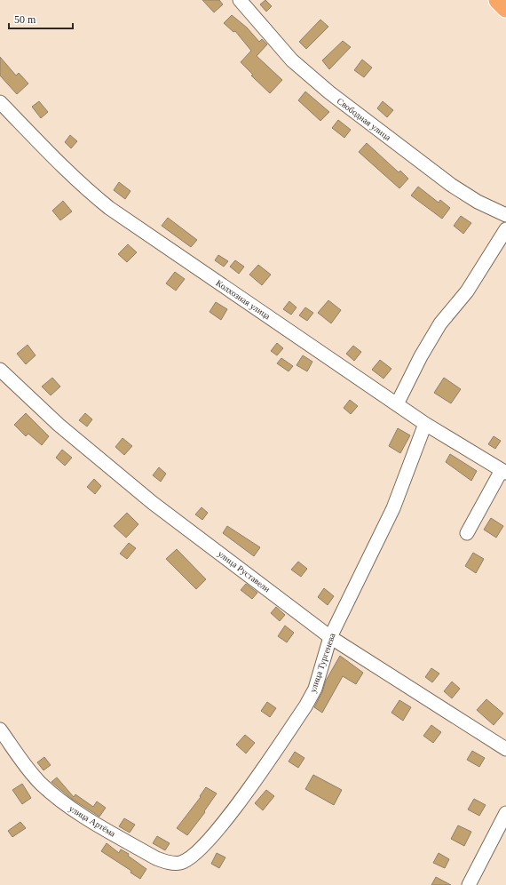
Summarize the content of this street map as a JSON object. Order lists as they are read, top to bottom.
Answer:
{
  "streets": {
    "street": [
      "Свободная улица",
      "Колхозная улица",
      "улица Руставели",
      "улица Тургенева",
      "улица Артёма"
    ]
  },
  "crossings": [
    ["Колхозная улица", "улица Тургенева"],
    ["улица Руставели", "улица Тургенева"],
    ["улица Тургенева", "улица Артёма"]
  ],
  "scale_bar": "50 m"
}
